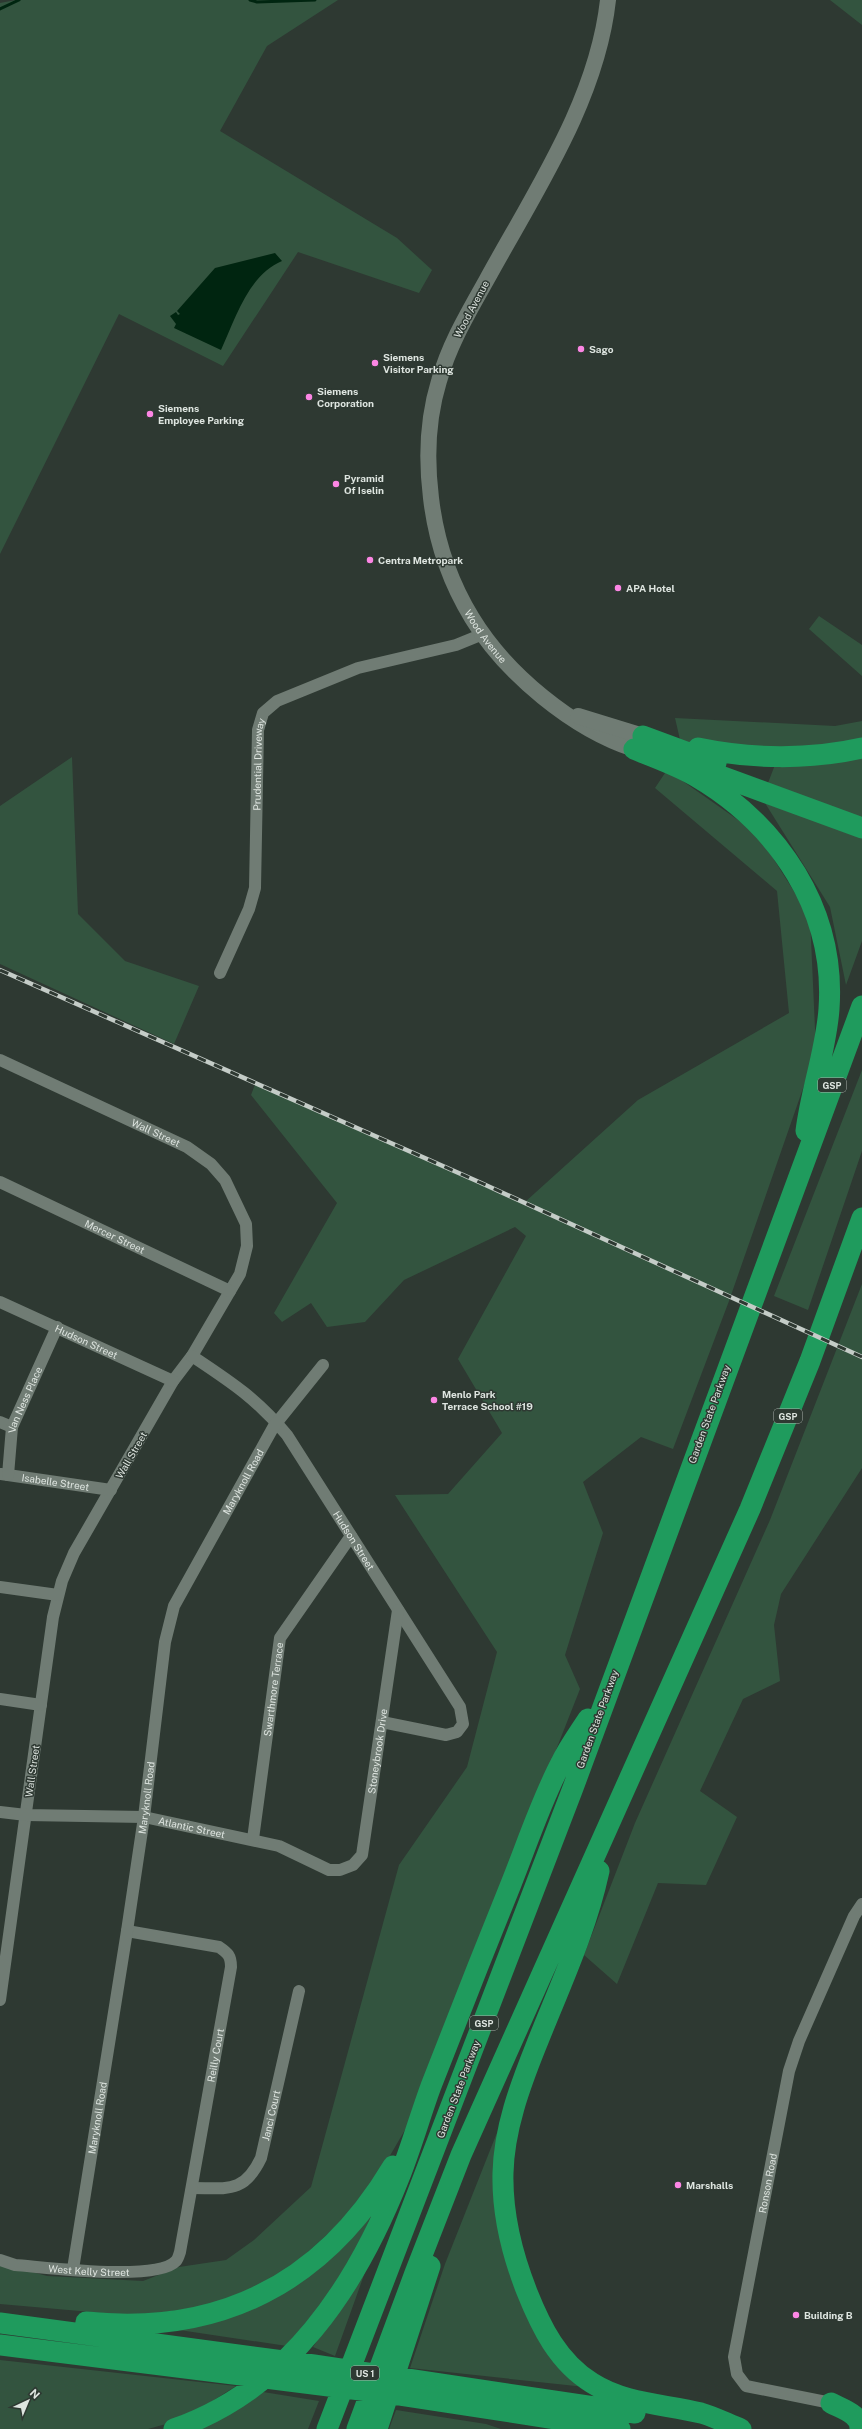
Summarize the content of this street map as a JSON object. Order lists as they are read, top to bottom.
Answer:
{
  "streets": {
    "highway": ["GSP", "Garden State Parkway", "US 1"],
    "street": [
      "Wood Avenue",
      "Prudential Driveway",
      "Wall Street",
      "Mercer Street",
      "Hudson Street",
      "Van Ness Place",
      "Isabelle Street",
      "Maryknoll Road",
      "Swarthmore Terrace",
      "Stoneybrook Drive",
      "Atlantic Street",
      "Reilly Court",
      "Janci Court",
      "Ronson Road",
      "West Kelly Street"
    ]
  },
  "crossings": [
    ["Wood Avenue", "Prudential Driveway"],
    ["Wall Street", "Mercer Street"],
    ["Wall Street", "Hudson Street"],
    ["Wall Street", "Isabelle Street"],
    ["Wall Street", "Atlantic Street"],
    ["Hudson Street", "Van Ness Place"],
    ["Hudson Street", "Maryknoll Road"],
    ["Hudson Street", "Swarthmore Terrace"],
    ["Hudson Street", "Stoneybrook Drive"],
    ["Van Ness Place", "Isabelle Street"],
    ["Maryknoll Road", "Atlantic Street"],
    ["Maryknoll Road", "Reilly Court"],
    ["Maryknoll Road", "West Kelly Street"],
    ["Swarthmore Terrace", "Atlantic Street"],
    ["Stoneybrook Drive", "Atlantic Street"],
    ["Reilly Court", "Janci Court"],
    ["Reilly Court", "West Kelly Street"]
  ],
  "places": [
    "Sago",
    "Siemens Visitor Parking",
    "Siemens Corporation",
    "Siemens Employee Parking",
    "Pyramid Of Iselin",
    "Centra Metropark",
    "APA Hotel",
    "Menlo Park Terrace School #19",
    "Marshalls",
    "Building B"
  ],
  "north": "top right"
}
